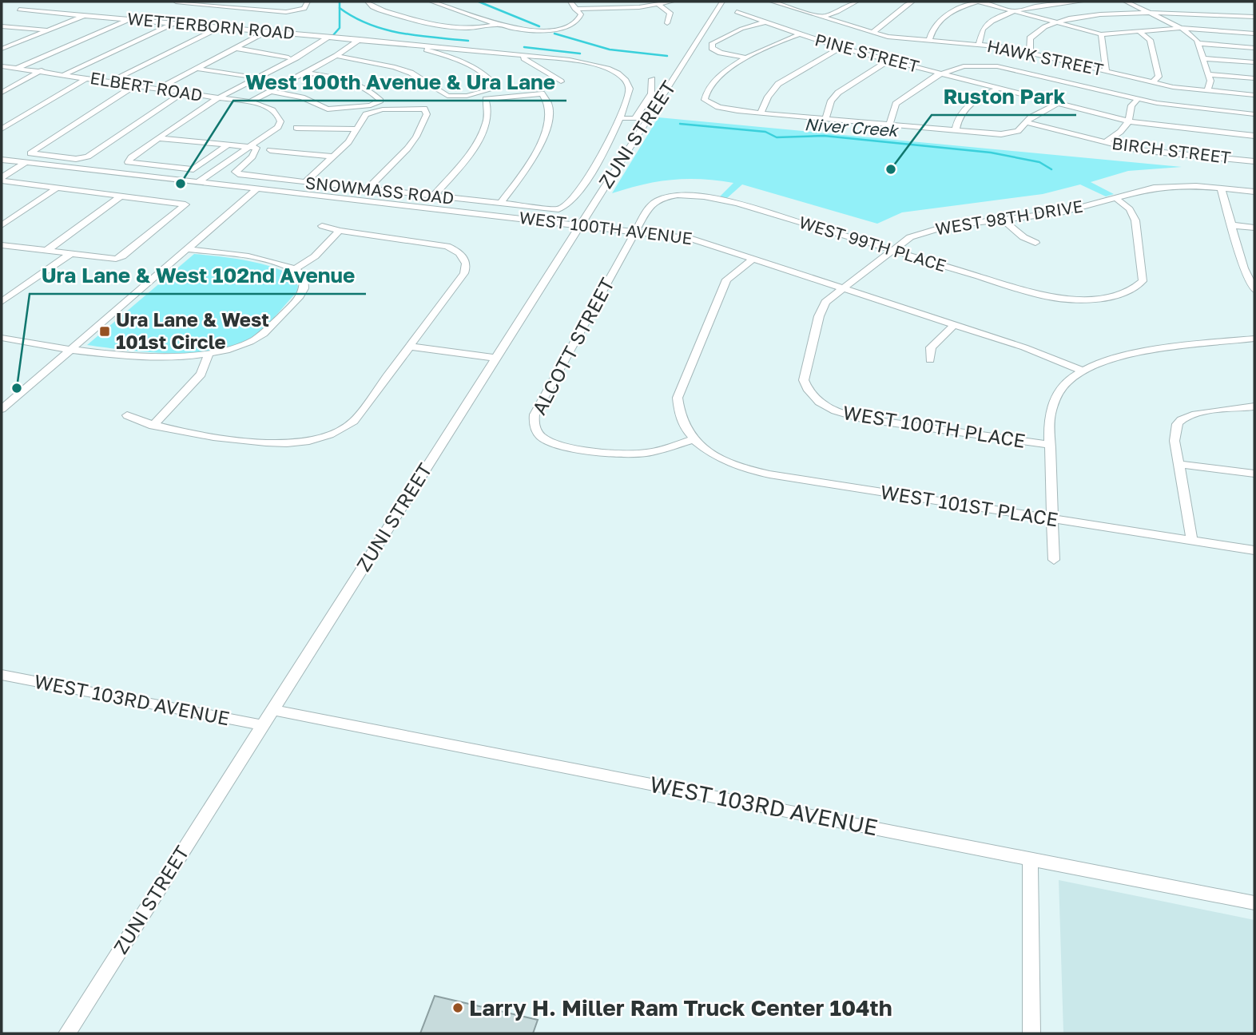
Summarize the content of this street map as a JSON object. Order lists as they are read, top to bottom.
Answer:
{
  "streets": {
    "street": [
      "WETTERBORN ROAD",
      "PINE STREET",
      "HAWK STREET",
      "ELBERT ROAD",
      "ZUNI STREET",
      "BIRCH STREET",
      "SNOWMASS ROAD",
      "WEST 98TH DRIVE",
      "WEST 100TH AVENUE",
      "WEST 99TH PLACE",
      "ALCOTT STREET",
      "WEST 100TH PLACE",
      "WEST 101ST PLACE",
      "WEST 103RD AVENUE"
    ]
  },
  "crossings": [
    ["WETTERBORN ROAD", "SNOWMASS ROAD"],
    ["ELBERT ROAD", "WEST 100TH AVENUE"],
    ["ZUNI STREET", "WEST 100TH AVENUE"],
    ["ZUNI STREET", "WEST 103RD AVENUE"],
    ["WEST 98TH DRIVE", "WEST 100TH AVENUE"],
    ["WEST 98TH DRIVE", "WEST 99TH PLACE"],
    ["WEST 98TH DRIVE", "WEST 100TH PLACE"],
    ["WEST 100TH AVENUE", "ALCOTT STREET"],
    ["WEST 99TH PLACE", "ALCOTT STREET"],
    ["ALCOTT STREET", "WEST 101ST PLACE"]
  ],
  "water": ["Niver Creek"],
  "places": {
    "other": [
      "Ruston Park",
      "West 100th Avenue & Ura Lane",
      "Ura Lane & West 102nd Avenue",
      "Larry H. Miller Ram Truck Center 104th"
    ],
    "transit": ["Ura Lane & West 101st Circle"]
  }
}
